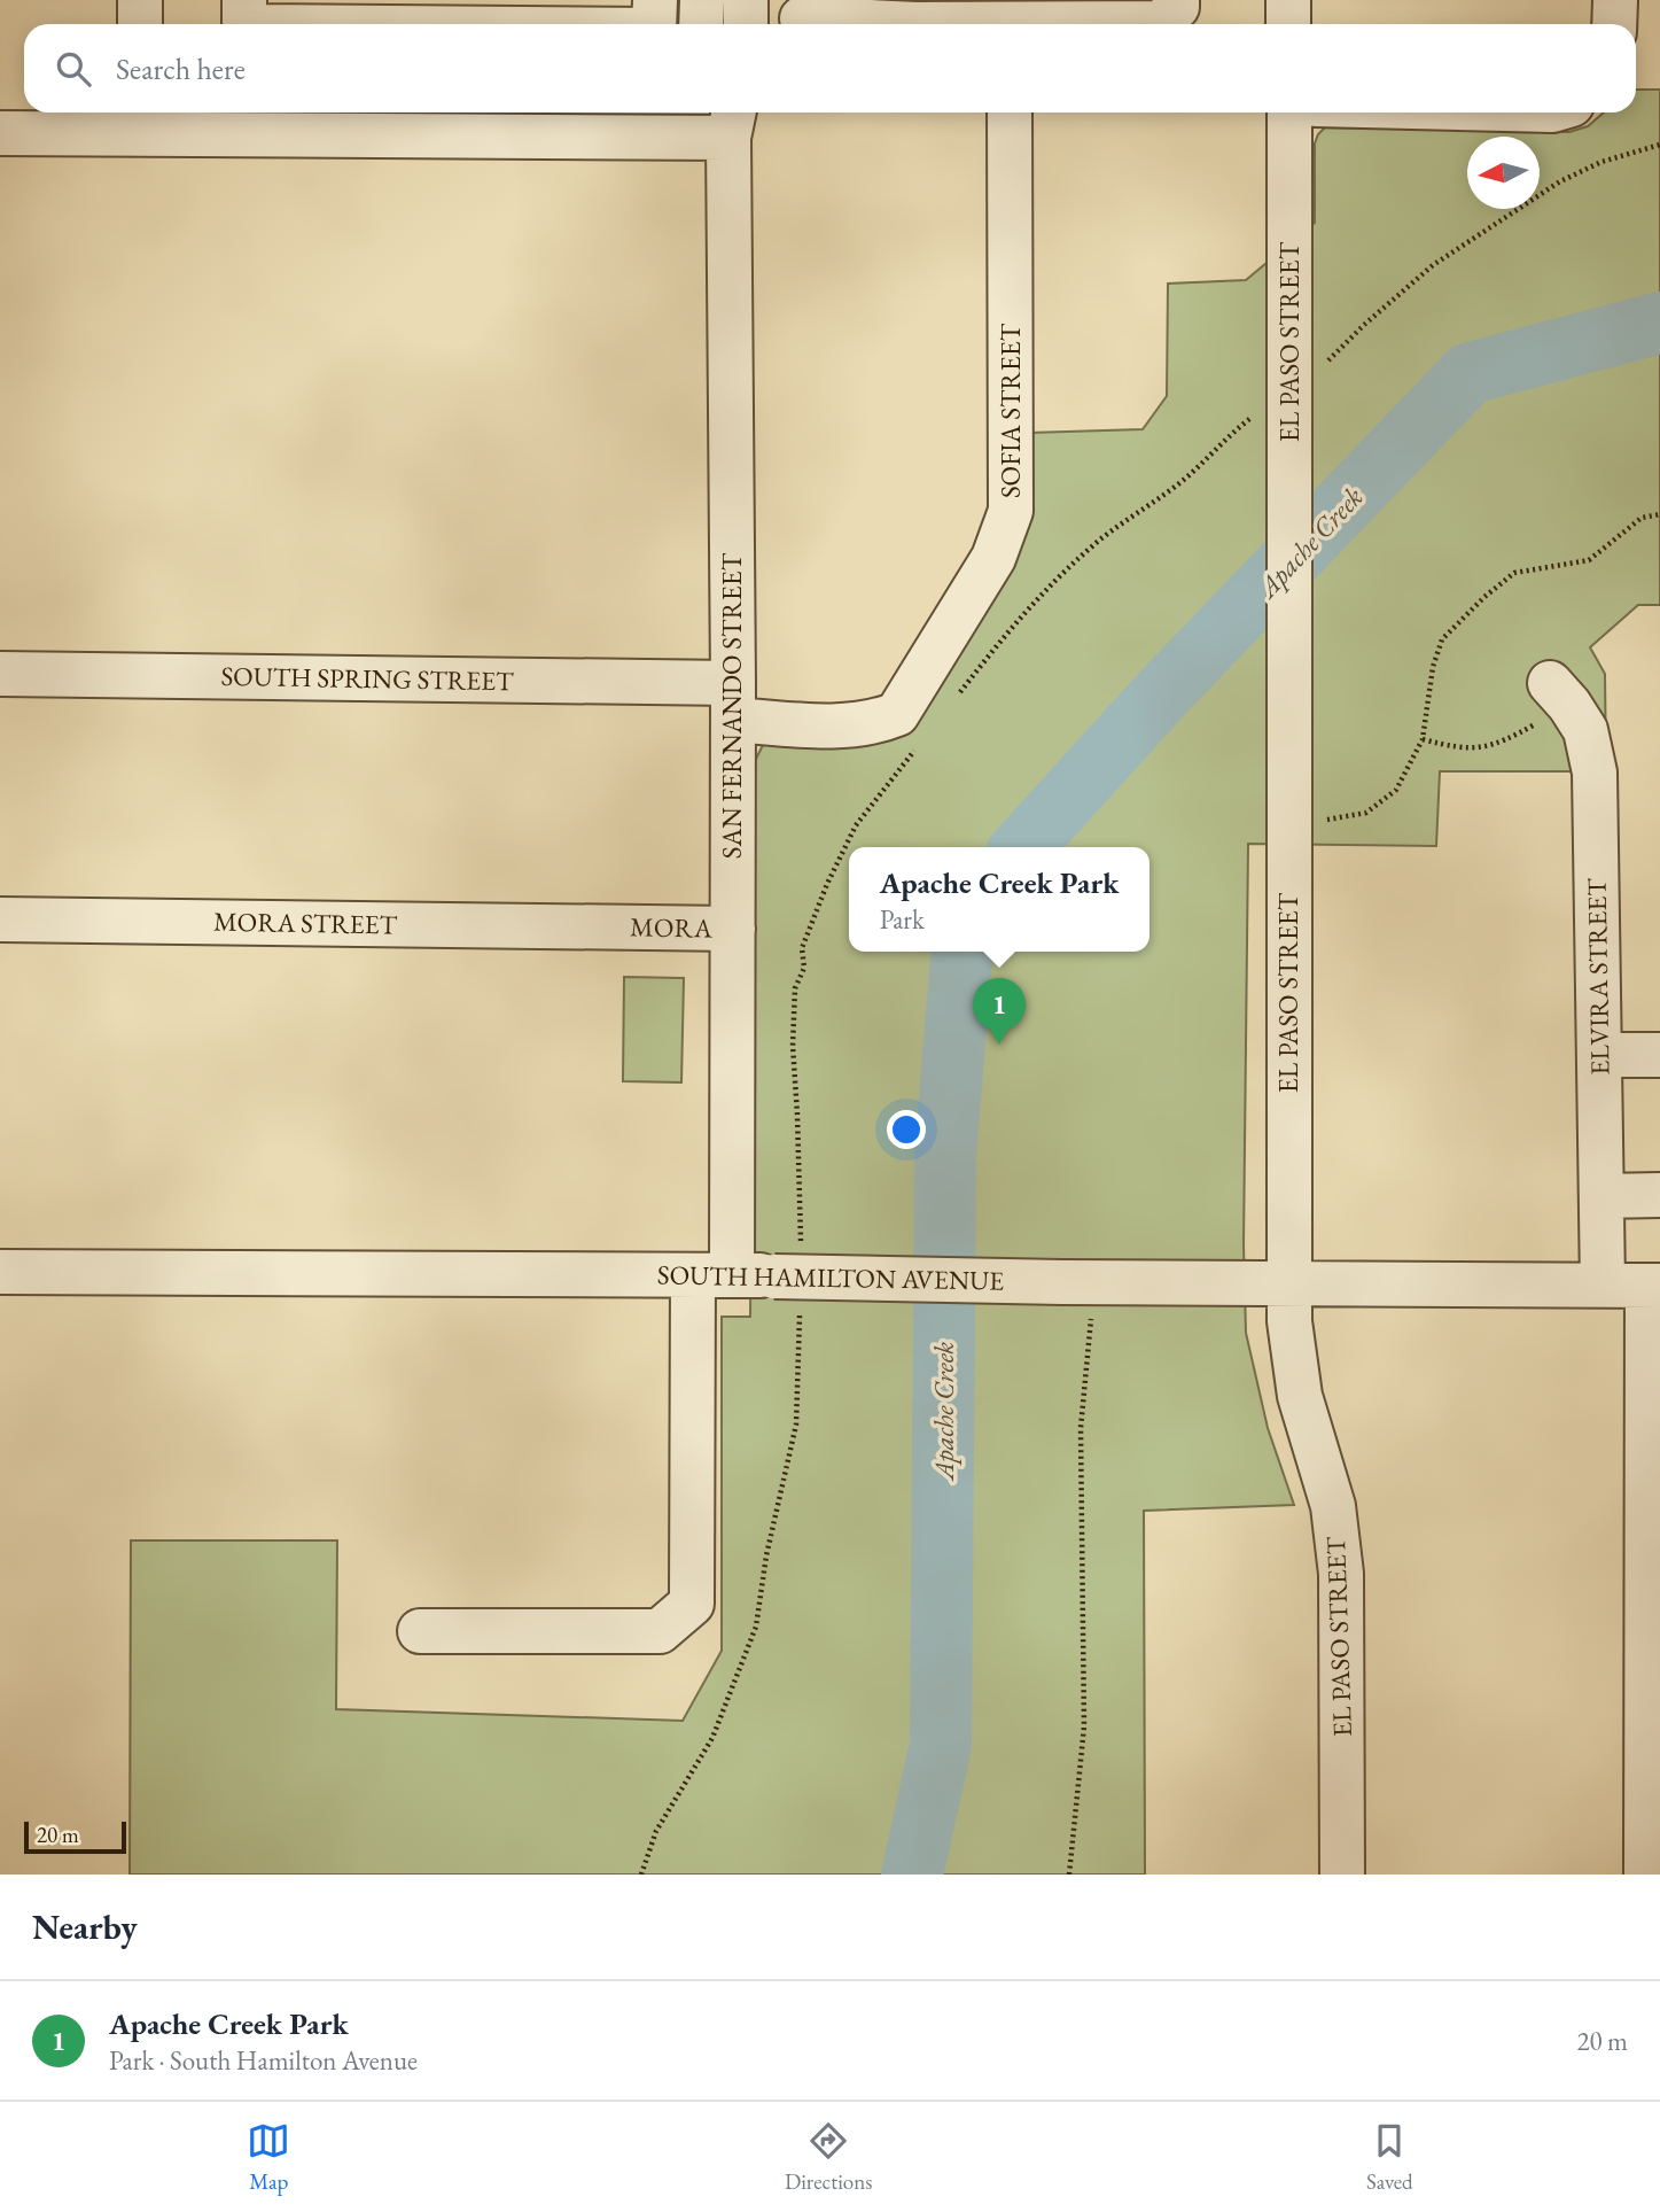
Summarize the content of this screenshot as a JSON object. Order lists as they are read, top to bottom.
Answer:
{
  "streets": {
    "street": [
      "EL PASO STREET",
      "SOFIA STREET",
      "SOUTH SPRING STREET",
      "SAN FERNANDO STREET",
      "MORA STREET",
      "MORA",
      "ELVIRA STREET",
      "SOUTH HAMILTON AVENUE"
    ]
  },
  "crossings": [
    ["EL PASO STREET", "SOUTH HAMILTON AVENUE"],
    ["SOFIA STREET", "SOUTH SPRING STREET"],
    ["SOFIA STREET", "SAN FERNANDO STREET"],
    ["SOUTH SPRING STREET", "SAN FERNANDO STREET"],
    ["SAN FERNANDO STREET", "MORA"],
    ["SAN FERNANDO STREET", "SOUTH HAMILTON AVENUE"],
    ["MORA STREET", "MORA"],
    ["ELVIRA STREET", "SOUTH HAMILTON AVENUE"]
  ],
  "water": ["Apache Creek"],
  "scale_bar": "20 m",
  "north": "left",
  "page": {
    "search": "Search here",
    "popup": ["Apache Creek Park", "Park"],
    "pins": "1",
    "scale": "20 m",
    "heading": "Nearby",
    "list": [
      {
        "mark": "1",
        "name": "Apache Creek Park",
        "note": "Park · South Hamilton Avenue",
        "value": "20 m"
      }
    ],
    "nav": ["Map", "Directions", "Saved"]
  }
}
